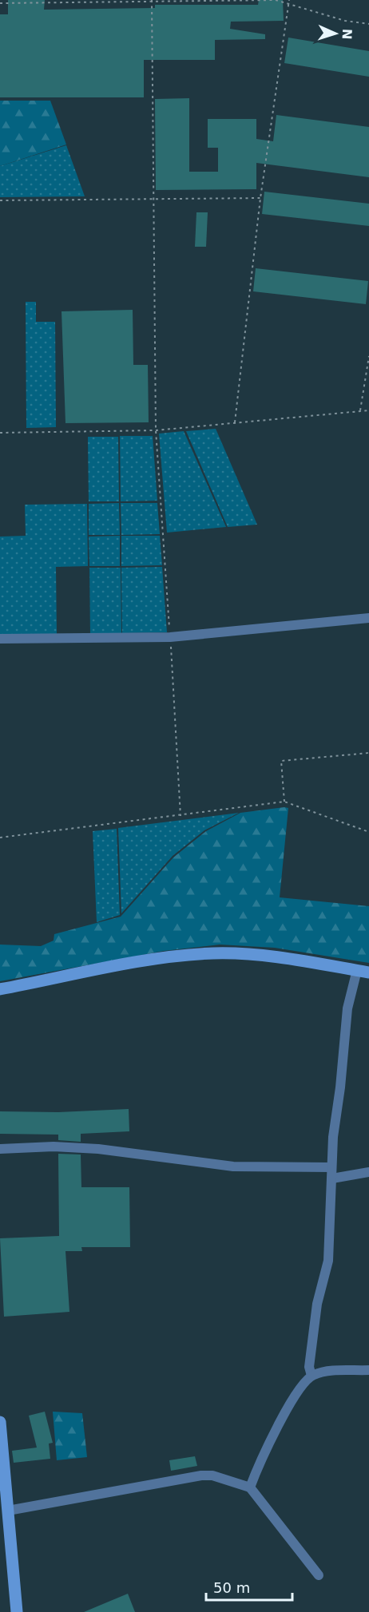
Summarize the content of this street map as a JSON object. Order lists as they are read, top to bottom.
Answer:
{
  "scale_bar": "50 m",
  "north": "right"
}
